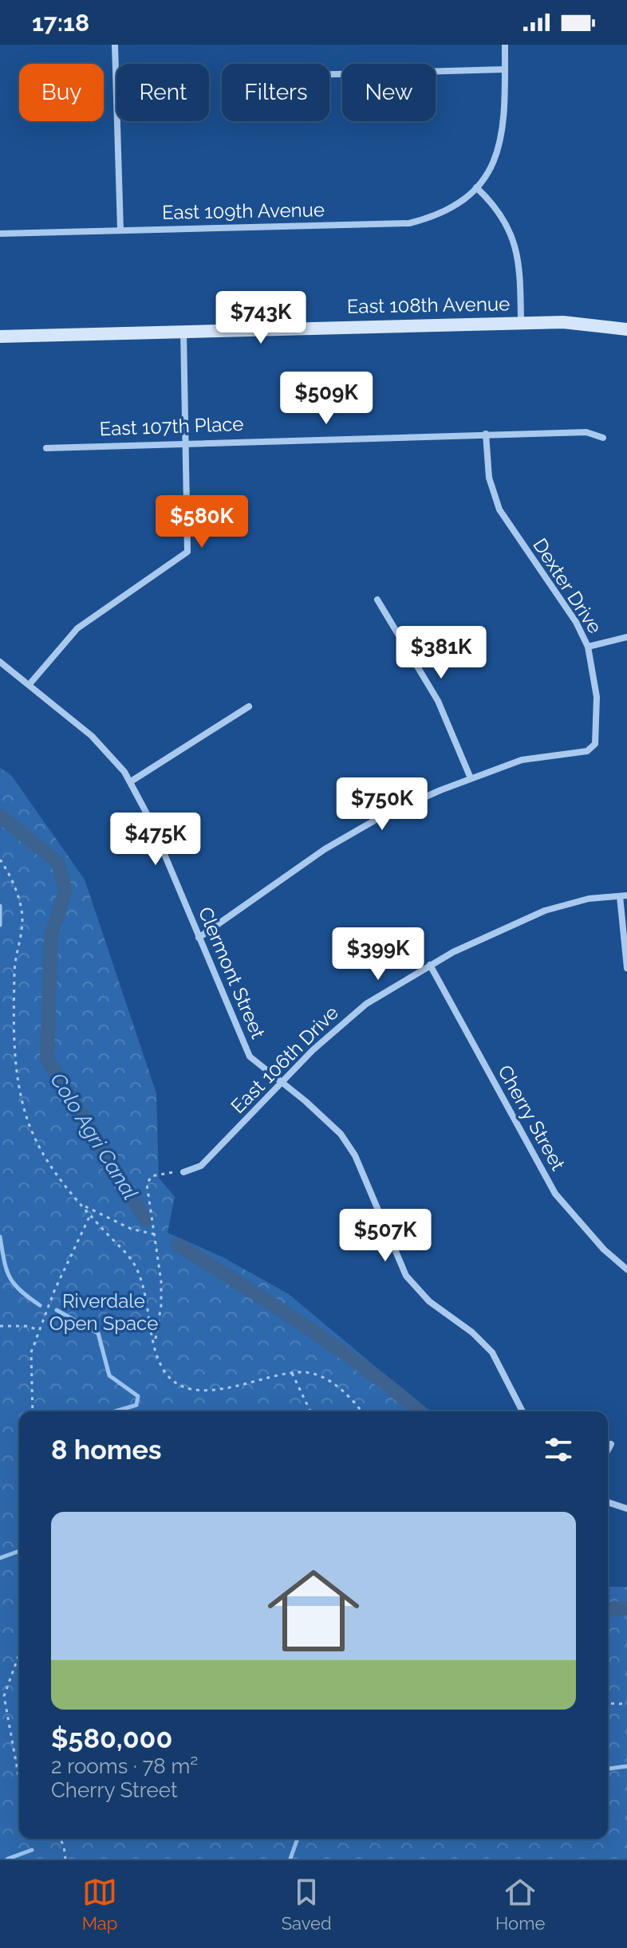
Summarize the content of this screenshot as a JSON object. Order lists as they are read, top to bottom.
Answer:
{
  "streets": {
    "street": [
      "East 109th Avenue",
      "East 108th Avenue",
      "East 107th Place",
      "Dexter Drive",
      "Clermont Street",
      "East 106th Drive",
      "Cherry Street"
    ]
  },
  "crossings": [
    ["East 107th Place", "Dexter Drive"],
    ["Clermont Street", "East 106th Drive"],
    ["East 106th Drive", "Cherry Street"]
  ],
  "water": ["Colo Agri Canal"],
  "parks": ["Riverdale Open Space"],
  "page": {
    "status": "17:18",
    "chip": [
      "Buy",
      "Rent",
      "Filters",
      "New"
    ],
    "price": [
      "$743K",
      "$509K",
      "$580K",
      "$381K",
      "$750K",
      "$475K",
      "$399K",
      "$507K"
    ],
    "heading": "8 homes",
    "list": [
      {
        "name": "$580,000",
        "note": "2 rooms · 78 m² · Cherry Street"
      }
    ],
    "tabs": ["Map", "Saved", "Home"]
  }
}
